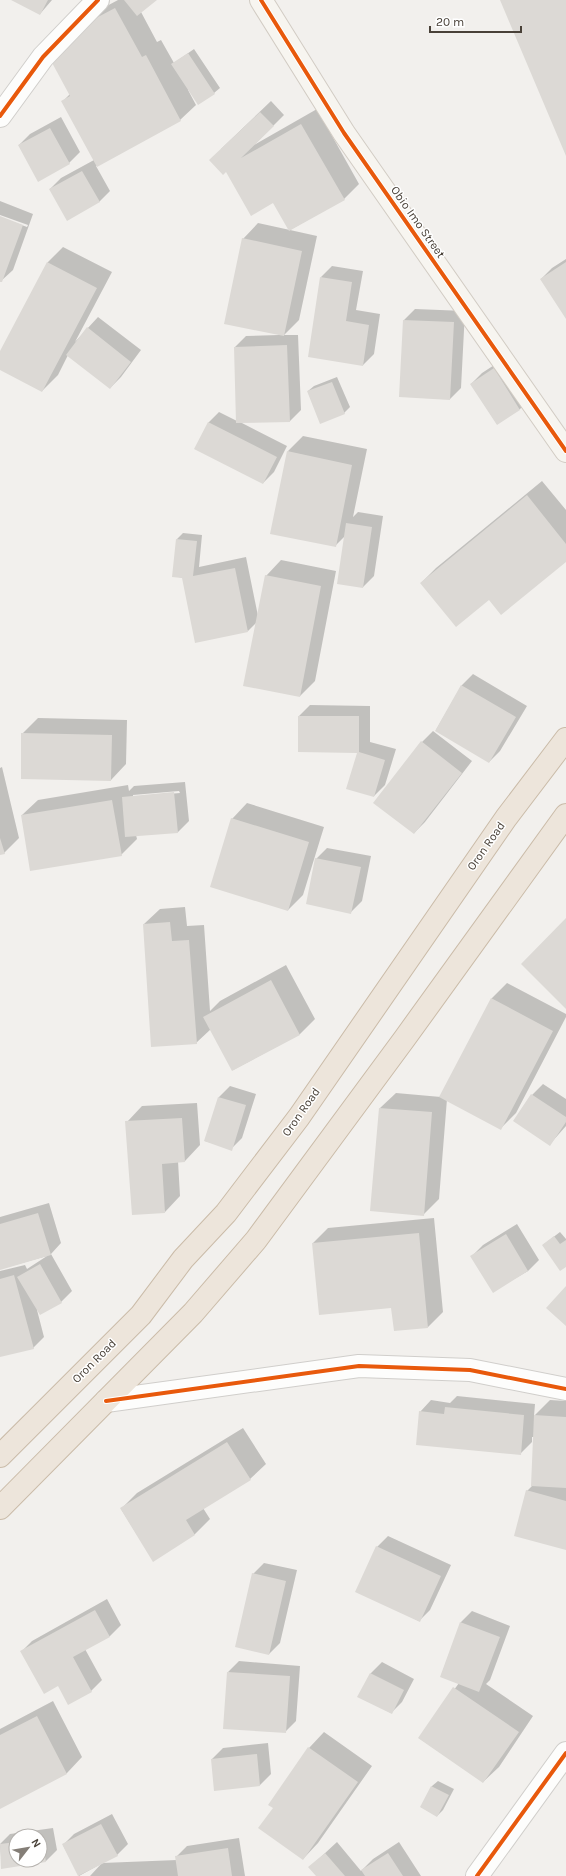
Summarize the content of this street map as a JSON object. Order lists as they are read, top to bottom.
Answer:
{
  "streets": {
    "highway": ["Oron Road"],
    "street": ["Obio Imo Street"]
  },
  "scale_bar": "20 m",
  "north": "top right"
}
